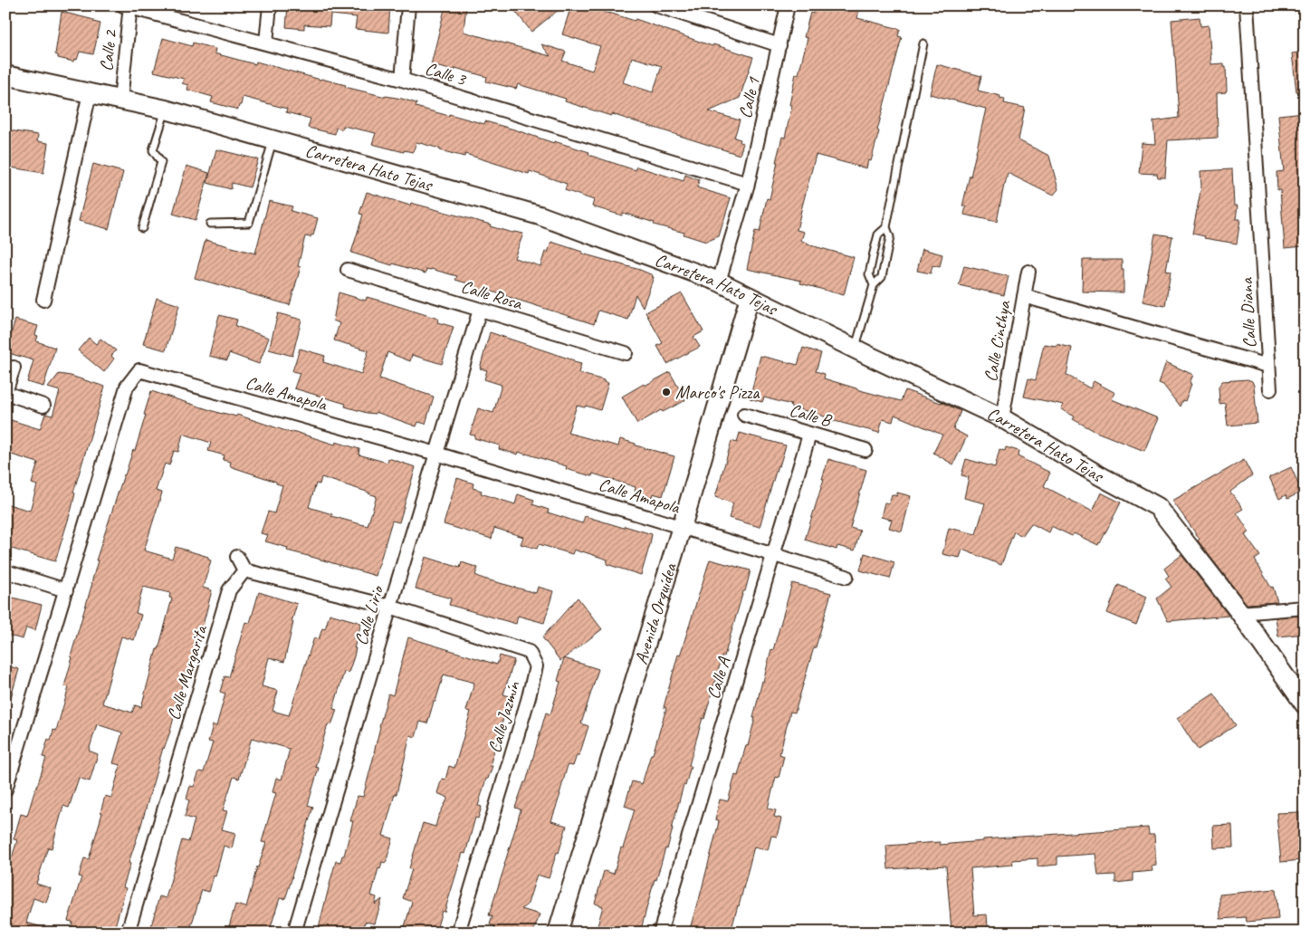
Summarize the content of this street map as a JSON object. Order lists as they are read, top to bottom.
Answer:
{
  "streets": {
    "street": [
      "Calle 2",
      "Calle 3",
      "Calle 1",
      "Carretera Hato Tejas",
      "Calle Rosa",
      "Calle Diana",
      "Calle Cinthya",
      "Calle Amapola",
      "Calle B",
      "Avenida Orquídea",
      "Calle Lirio",
      "Calle Margarita",
      "Calle A",
      "Calle Jazmín"
    ]
  },
  "crossings": [
    ["Calle 2", "Calle 3"],
    ["Calle 2", "Carretera Hato Tejas"],
    ["Calle 3", "Calle 1"],
    ["Calle 1", "Carretera Hato Tejas"],
    ["Carretera Hato Tejas", "Calle Cinthya"],
    ["Carretera Hato Tejas", "Avenida Orquídea"],
    ["Calle Rosa", "Calle Lirio"],
    ["Calle Diana", "Calle Cinthya"],
    ["Calle Amapola", "Avenida Orquídea"],
    ["Calle Amapola", "Calle Lirio"],
    ["Calle Amapola", "Calle A"],
    ["Calle B", "Calle A"],
    ["Calle Lirio", "Calle Jazmín"]
  ],
  "places": ["Marco's Pizza"]
}
